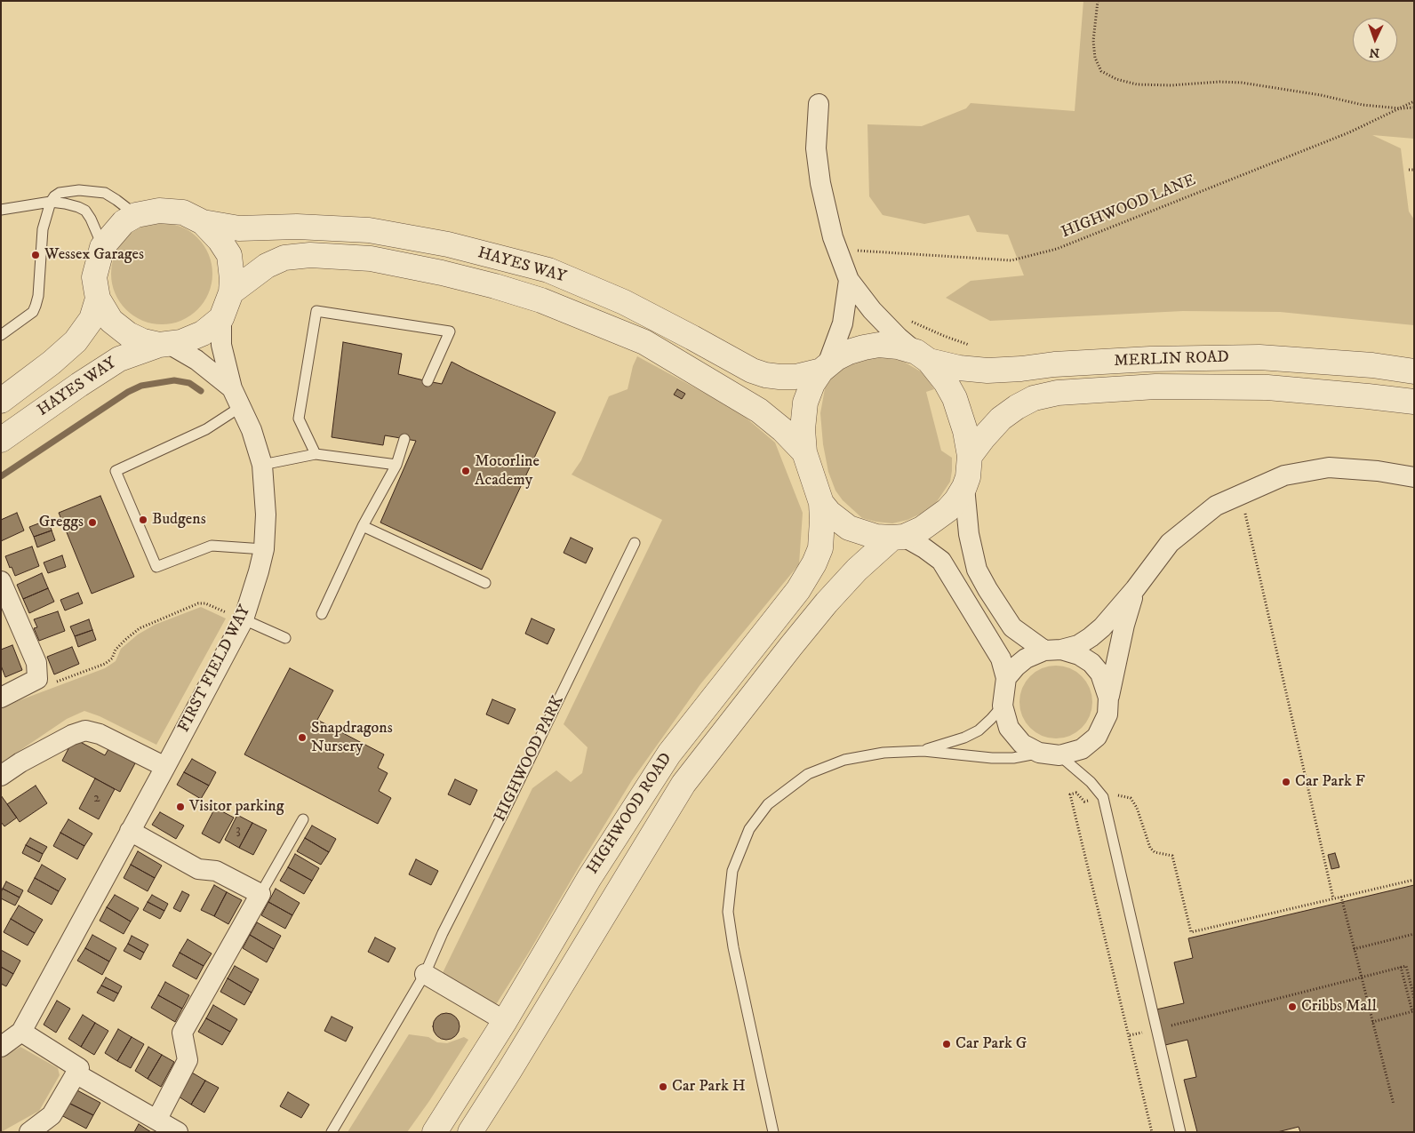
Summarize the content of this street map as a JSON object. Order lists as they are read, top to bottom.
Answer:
{
  "streets": {
    "street": [
      "HAYES WAY",
      "MERLIN ROAD",
      "FIRST FIELD WAY",
      "HIGHWOOD ROAD"
    ],
    "lane": ["HIGHWOOD PARK"],
    "path": ["HIGHWOOD LANE"]
  },
  "crossings": [
    ["HAYES WAY", "MERLIN ROAD"],
    ["HAYES WAY", "FIRST FIELD WAY"]
  ],
  "places": [
    "Wessex Garages",
    "Motorline Academy",
    "Budgens",
    "Greggs",
    "Snapdragons Nursery",
    "Car Park F",
    "Visitor parking",
    "Cribbs Mall",
    "Car Park G",
    "Car Park H"
  ],
  "house_numbers": ["2", "3"],
  "north": "bottom"
}
